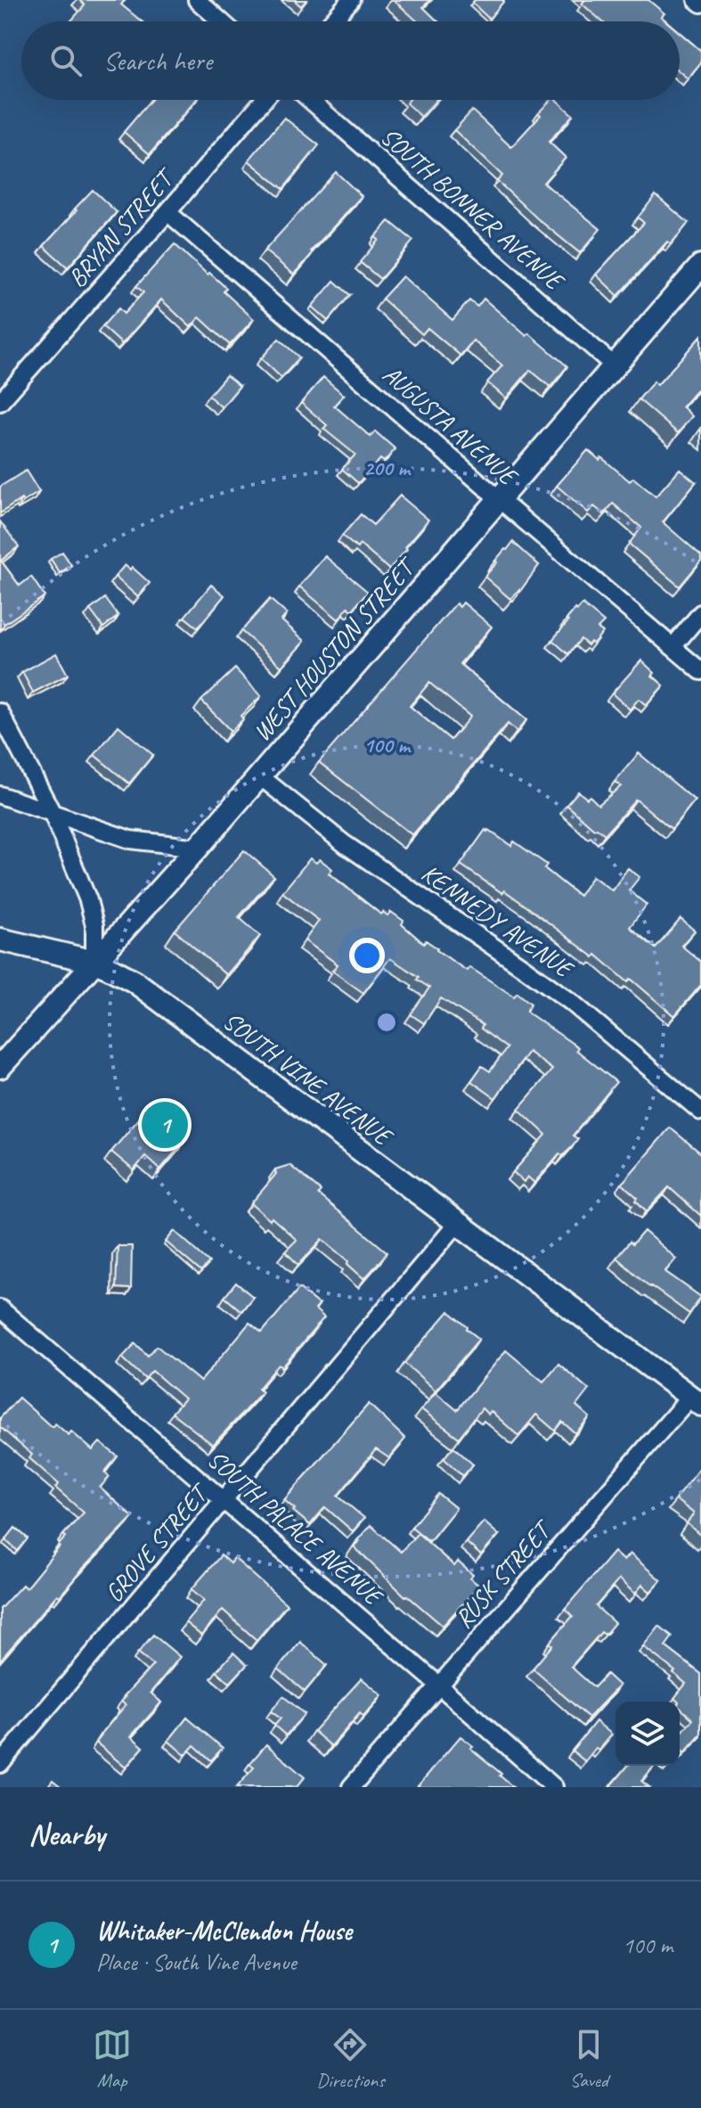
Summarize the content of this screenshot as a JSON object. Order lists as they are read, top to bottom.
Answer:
{
  "streets": {
    "street": [
      "SOUTH BONNER AVENUE",
      "BRYAN STREET",
      "AUGUSTA AVENUE",
      "WEST HOUSTON STREET",
      "KENNEDY AVENUE",
      "SOUTH VINE AVENUE",
      "SOUTH PALACE AVENUE",
      "GROVE STREET",
      "RUSK STREET"
    ]
  },
  "crossings": [
    ["SOUTH BONNER AVENUE", "WEST HOUSTON STREET"],
    ["BRYAN STREET", "AUGUSTA AVENUE"],
    ["AUGUSTA AVENUE", "WEST HOUSTON STREET"],
    ["WEST HOUSTON STREET", "KENNEDY AVENUE"],
    ["WEST HOUSTON STREET", "SOUTH VINE AVENUE"],
    ["SOUTH VINE AVENUE", "GROVE STREET"],
    ["SOUTH VINE AVENUE", "RUSK STREET"],
    ["SOUTH PALACE AVENUE", "GROVE STREET"],
    ["SOUTH PALACE AVENUE", "RUSK STREET"]
  ],
  "page": {
    "search": "Search here",
    "pins": "1",
    "heading": "Nearby",
    "list": [
      {
        "mark": "1",
        "name": "Whitaker-McClendon House",
        "note": "Place · South Vine Avenue",
        "value": "100 m"
      }
    ],
    "nav": ["Map", "Directions", "Saved"]
  },
  "rings": ["200 m", "100 m"]
}
